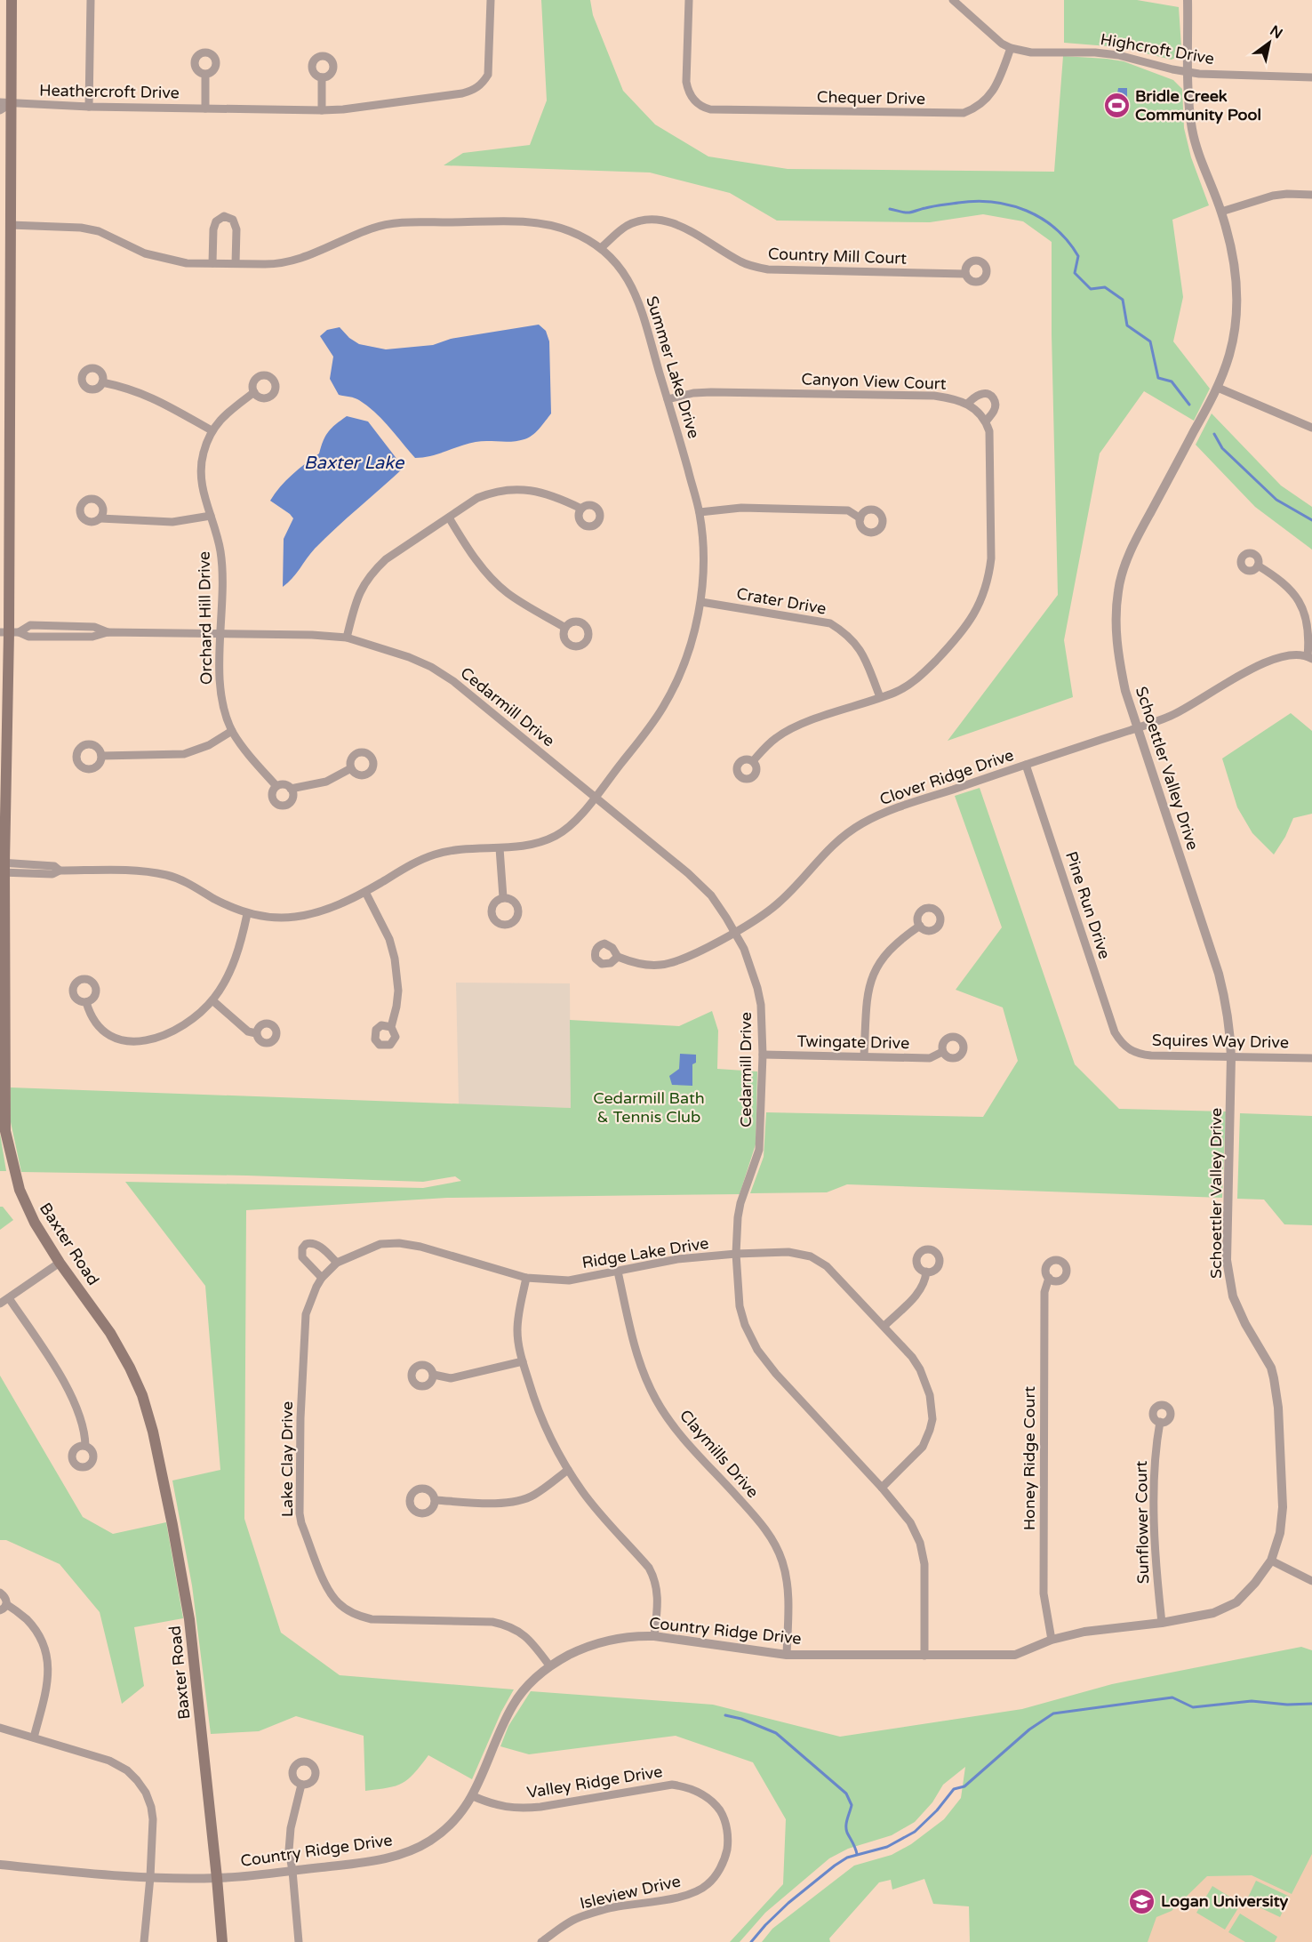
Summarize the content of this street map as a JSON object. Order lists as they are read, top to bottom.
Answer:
{
  "streets": {
    "main road": ["Baxter Road"],
    "street": [
      "Highcroft Drive",
      "Heathercroft Drive",
      "Chequer Drive",
      "Country Mill Court",
      "Summer Lake Drive",
      "Canyon View Court",
      "Crater Drive",
      "Orchard Hill Drive",
      "Cedarmill Drive",
      "Schoettler Valley Drive",
      "Clover Ridge Drive",
      "Pine Run Drive",
      "Squires Way Drive",
      "Twingate Drive",
      "Ridge Lake Drive",
      "Claymills Drive",
      "Honey Ridge Court",
      "Lake Clay Drive",
      "Sunflower Court",
      "Country Ridge Drive",
      "Valley Ridge Drive",
      "Isleview Drive"
    ]
  },
  "crossings": [
    ["Highcroft Drive", "Chequer Drive"],
    ["Highcroft Drive", "Schoettler Valley Drive"],
    ["Heathercroft Drive", "Baxter Road"],
    ["Country Mill Court", "Summer Lake Drive"],
    ["Summer Lake Drive", "Canyon View Court"],
    ["Summer Lake Drive", "Crater Drive"],
    ["Summer Lake Drive", "Cedarmill Drive"],
    ["Summer Lake Drive", "Baxter Road"],
    ["Orchard Hill Drive", "Cedarmill Drive"],
    ["Cedarmill Drive", "Clover Ridge Drive"],
    ["Cedarmill Drive", "Twingate Drive"],
    ["Cedarmill Drive", "Baxter Road"],
    ["Cedarmill Drive", "Ridge Lake Drive"],
    ["Cedarmill Drive", "Country Ridge Drive"],
    ["Schoettler Valley Drive", "Clover Ridge Drive"],
    ["Schoettler Valley Drive", "Squires Way Drive"],
    ["Schoettler Valley Drive", "Country Ridge Drive"],
    ["Clover Ridge Drive", "Pine Run Drive"],
    ["Pine Run Drive", "Squires Way Drive"],
    ["Baxter Road", "Country Ridge Drive"],
    ["Ridge Lake Drive", "Claymills Drive"],
    ["Ridge Lake Drive", "Lake Clay Drive"],
    ["Claymills Drive", "Country Ridge Drive"],
    ["Honey Ridge Court", "Country Ridge Drive"],
    ["Lake Clay Drive", "Country Ridge Drive"],
    ["Sunflower Court", "Country Ridge Drive"],
    ["Country Ridge Drive", "Valley Ridge Drive"],
    ["Valley Ridge Drive", "Isleview Drive"]
  ],
  "water": ["Baxter Lake"],
  "parks": ["Cedarmill Bath & Tennis Club"],
  "places": {
    "sports": ["Bridle Creek Community Pool"],
    "school or university": ["Logan University"]
  },
  "north": "top right"
}
